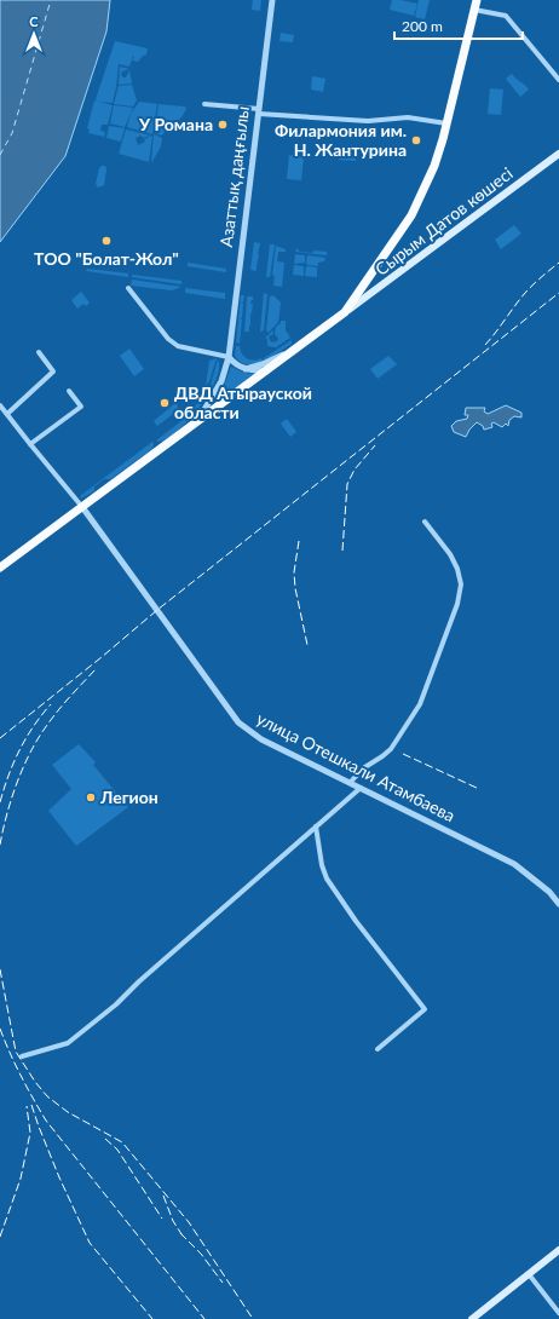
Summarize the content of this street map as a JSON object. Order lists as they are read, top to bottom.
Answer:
{
  "streets": {
    "main road": ["Сырым Датов көшесі"],
    "street": ["Азаттық даңғылы", "улица Отешкали Атамбаева"]
  },
  "places": [
    "У Романа",
    "Филармония им. Н. Жантурина",
    "ТОО \"Болат-Жол\"",
    "ДВД Атырауской области",
    "Легион"
  ],
  "scale_bar": "200 m",
  "north": "top"
}
